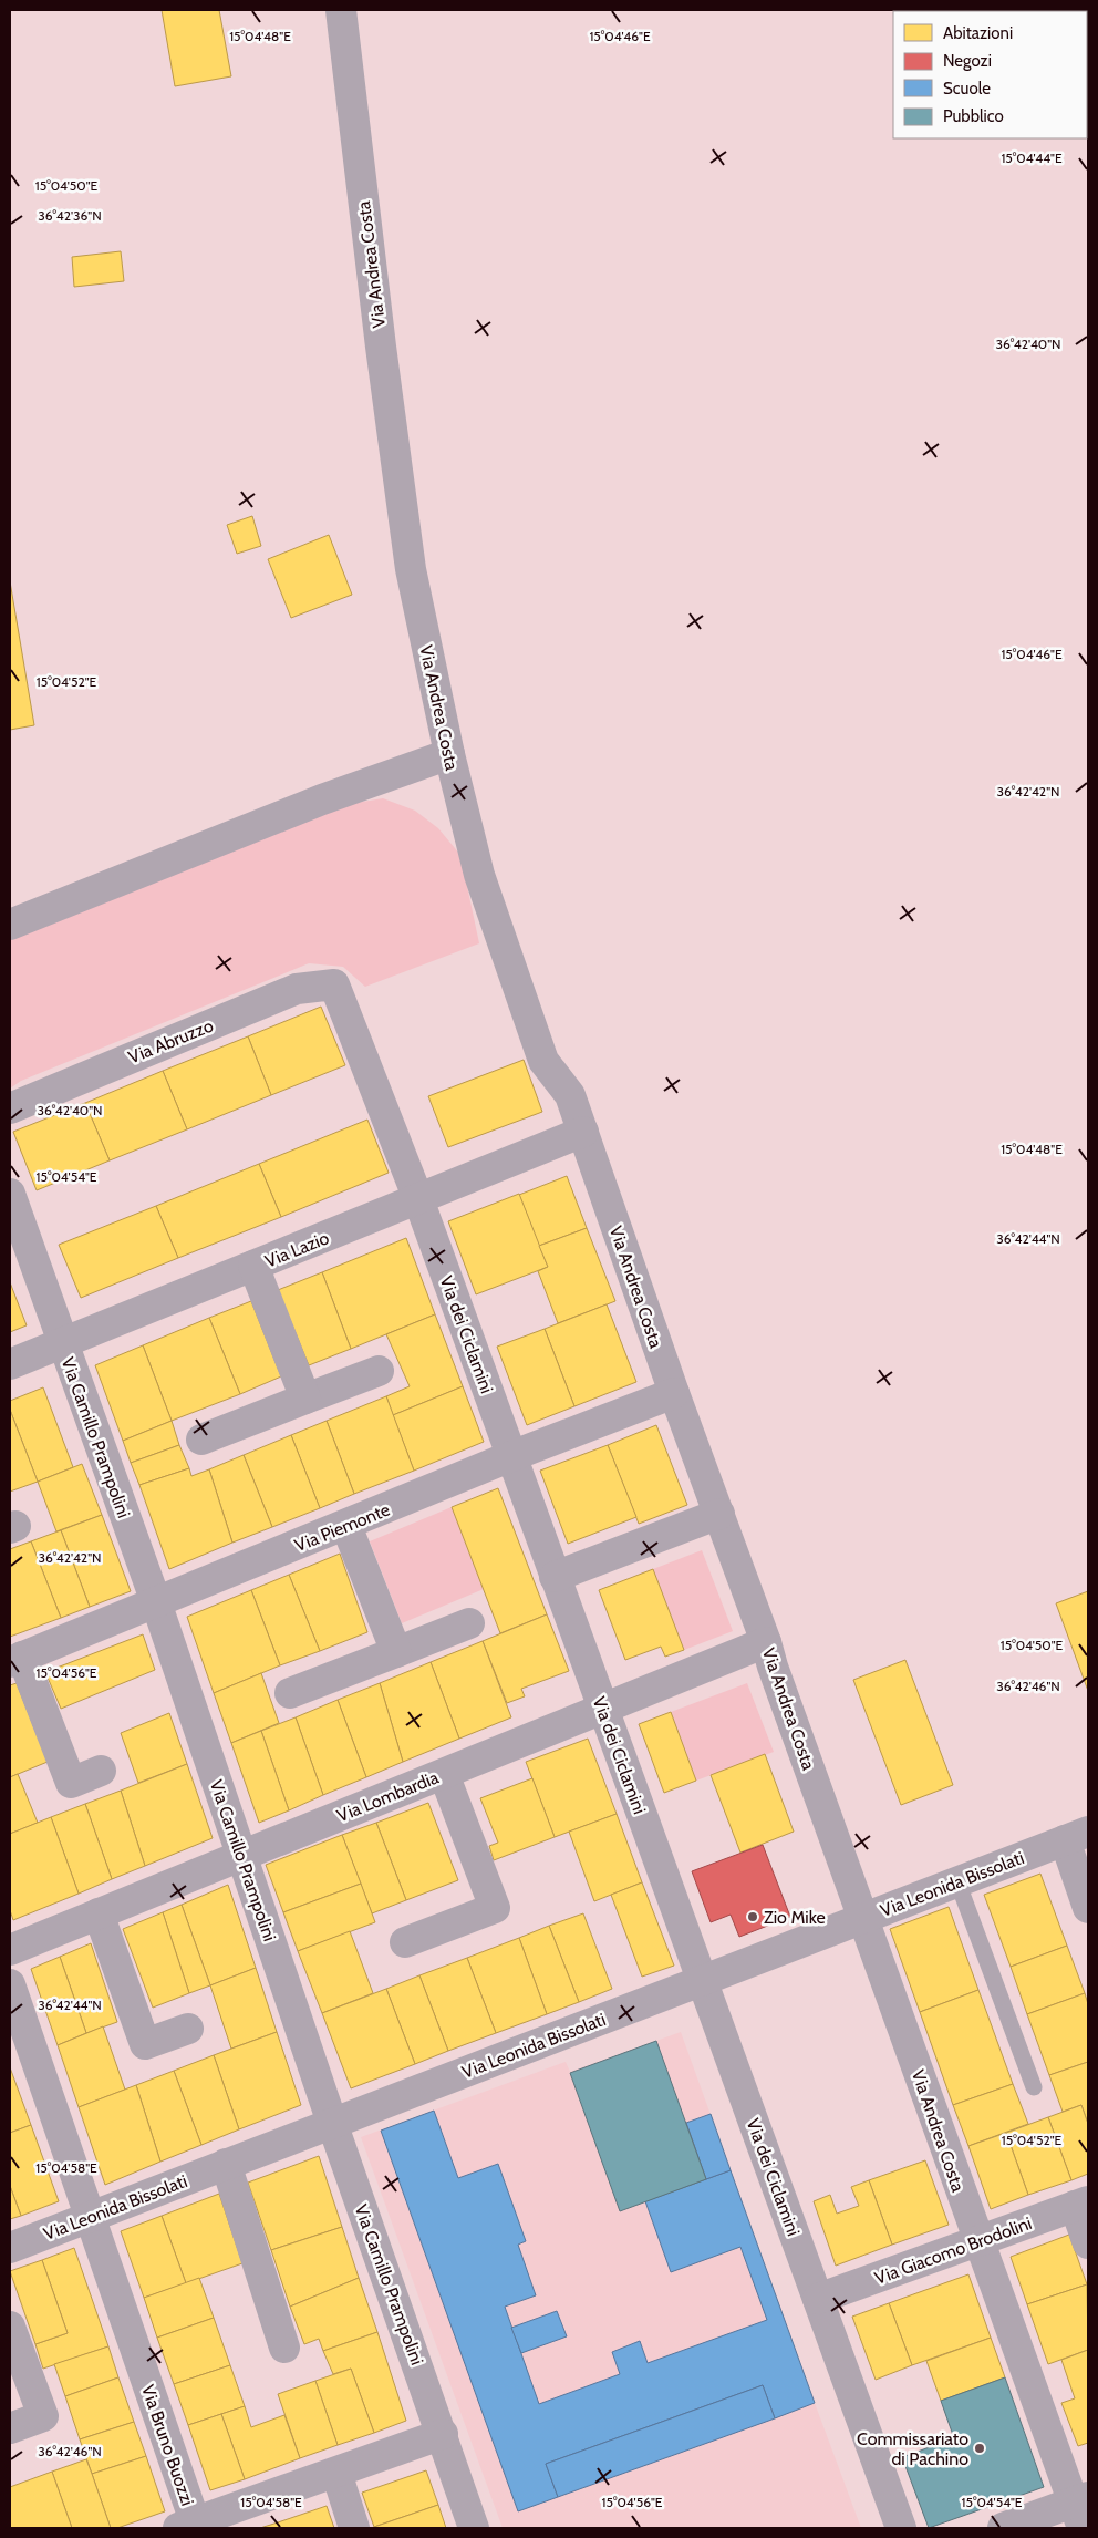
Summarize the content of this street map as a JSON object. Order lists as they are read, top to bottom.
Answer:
{
  "streets": {
    "street": [
      "Via Andrea Costa",
      "Via Abruzzo",
      "Via Lazio",
      "Via dei Ciclamini",
      "Via Camillo Prampolini",
      "Via Piemonte",
      "Via Lombardia",
      "Via Leonida Bissolati",
      "Via Giacomo Brodolini",
      "Via Bruno Buozzi"
    ]
  },
  "crossings": [
    ["Via Andrea Costa", "Via Lazio"],
    ["Via Andrea Costa", "Via Piemonte"],
    ["Via Andrea Costa", "Via Lombardia"],
    ["Via Andrea Costa", "Via Leonida Bissolati"],
    ["Via Andrea Costa", "Via Giacomo Brodolini"],
    ["Via Abruzzo", "Via dei Ciclamini"],
    ["Via Lazio", "Via dei Ciclamini"],
    ["Via Lazio", "Via Camillo Prampolini"],
    ["Via dei Ciclamini", "Via Piemonte"],
    ["Via dei Ciclamini", "Via Lombardia"],
    ["Via dei Ciclamini", "Via Leonida Bissolati"],
    ["Via dei Ciclamini", "Via Giacomo Brodolini"],
    ["Via Camillo Prampolini", "Via Piemonte"],
    ["Via Camillo Prampolini", "Via Lombardia"],
    ["Via Camillo Prampolini", "Via Leonida Bissolati"],
    ["Via Leonida Bissolati", "Via Bruno Buozzi"]
  ],
  "places": ["Zio Mike", "Commissariato di Pachino"],
  "legend": [
    "Abitazioni",
    "Negozi",
    "Scuole",
    "Pubblico"
  ],
  "coordinates": [
    "15°04'48\"E",
    "15°04'46\"E",
    "15°04'44\"E",
    "15°04'50\"E",
    "36°42'36\"N",
    "36°42'40\"N",
    "15°04'52\"E",
    "36°42'42\"N",
    "15°04'54\"E",
    "36°42'44\"N",
    "15°04'56\"E",
    "36°42'46\"N",
    "15°04'58\"E"
  ]
}
